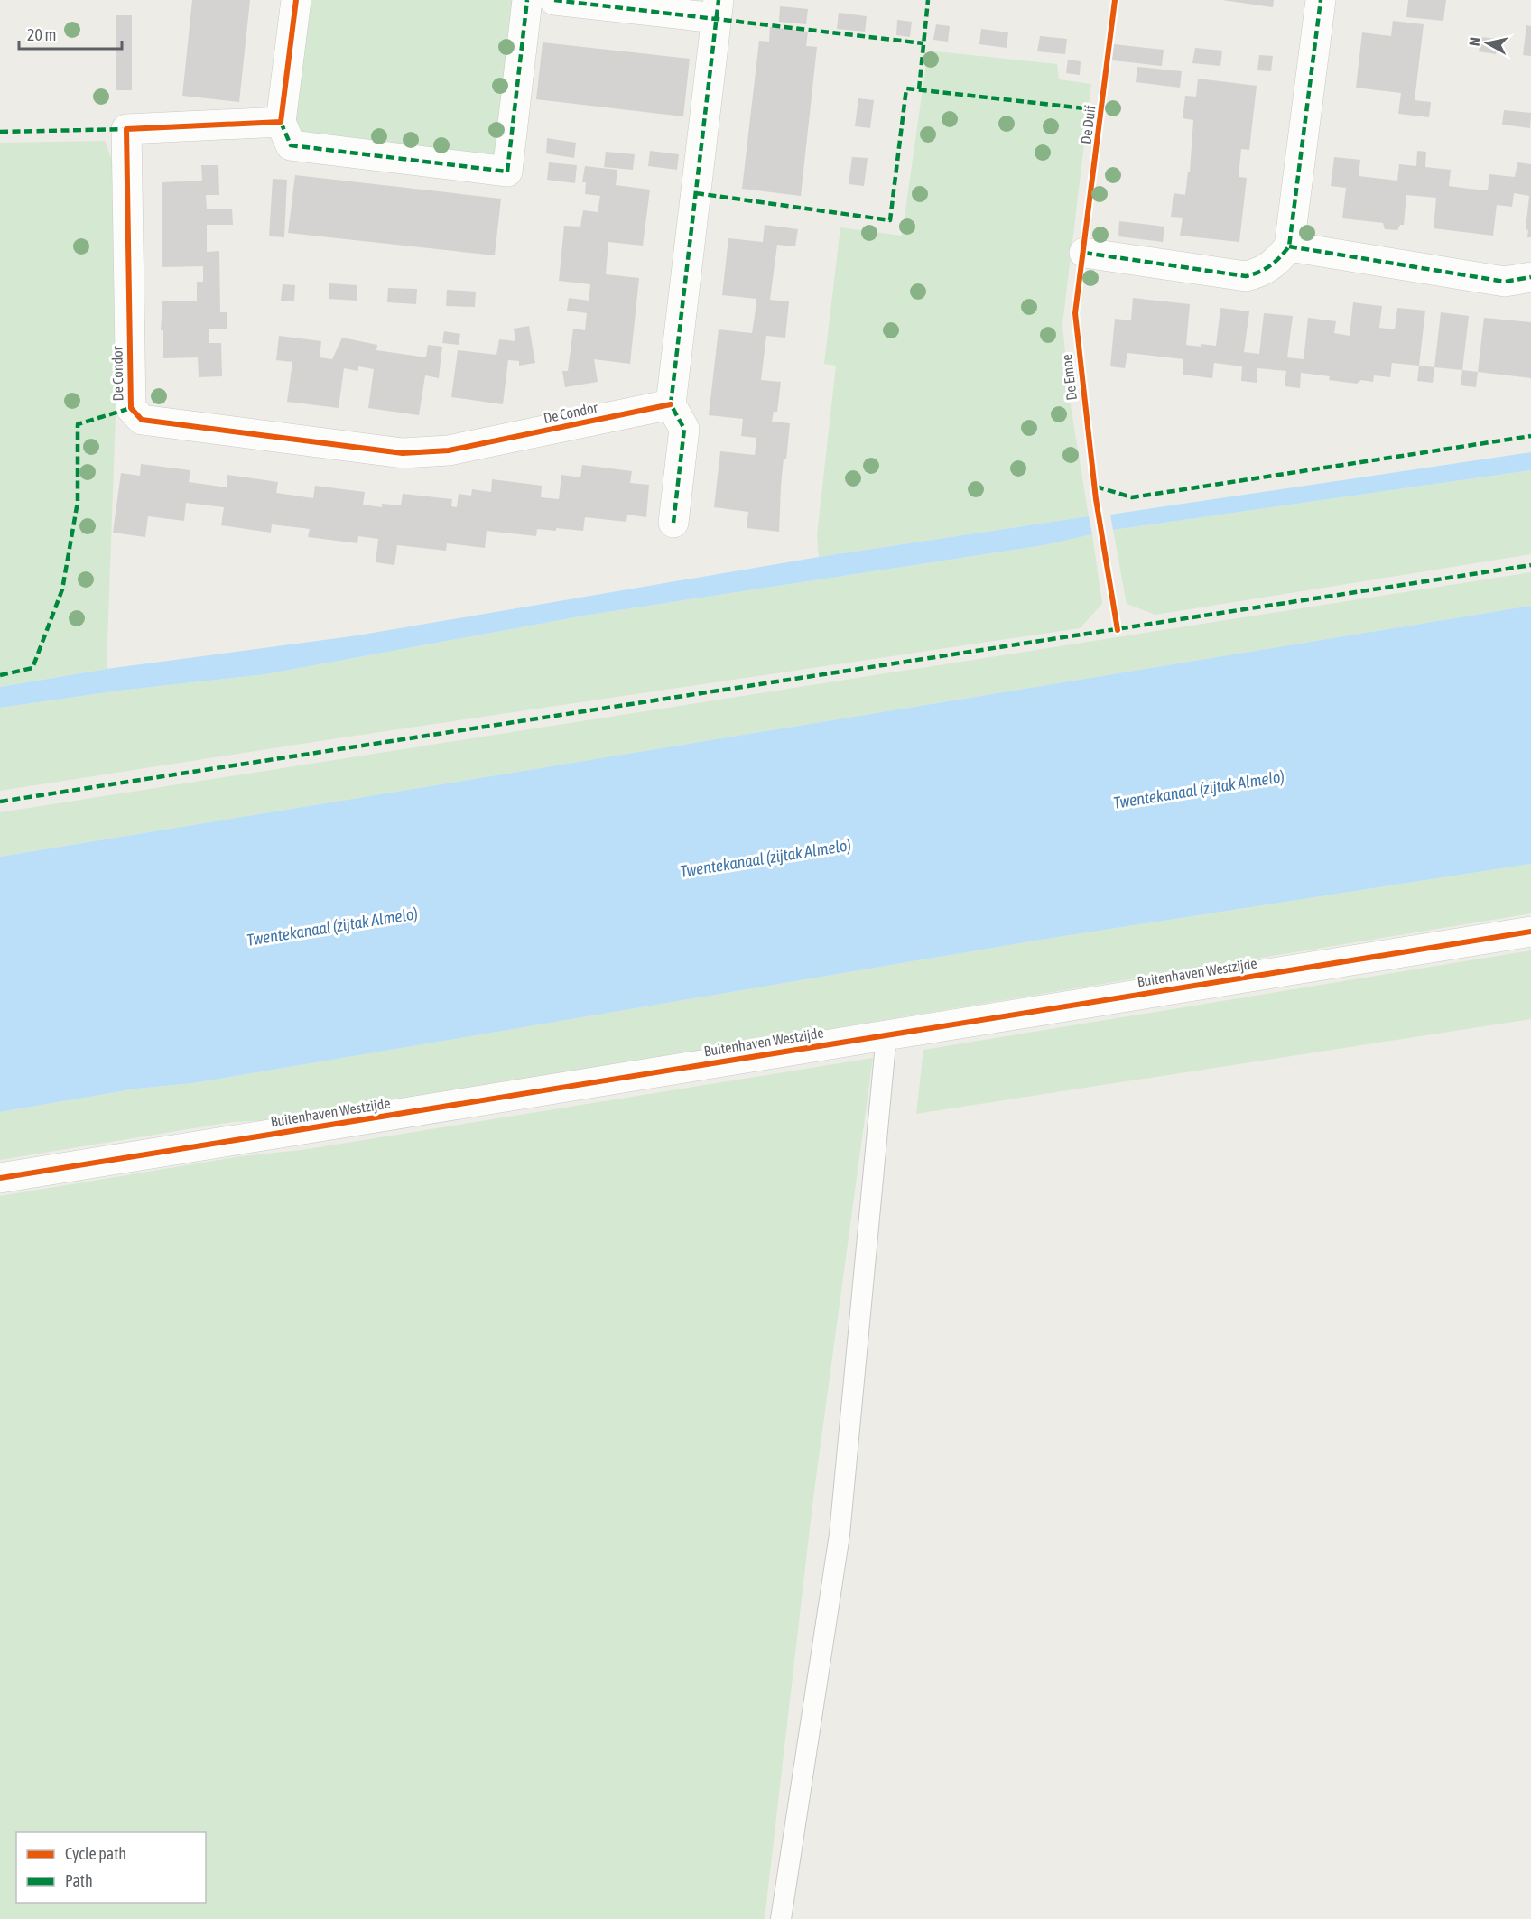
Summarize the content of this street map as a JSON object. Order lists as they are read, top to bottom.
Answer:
{
  "streets": {
    "street": ["De Condor", "Buitenhaven Westzijde"],
    "cycle path": ["De Duif"]
  },
  "water": ["Twentekanaal (zijtak Almelo)"],
  "legend": ["Cycle path", "Path"],
  "scale_bar": "20 m",
  "north": "left"
}
